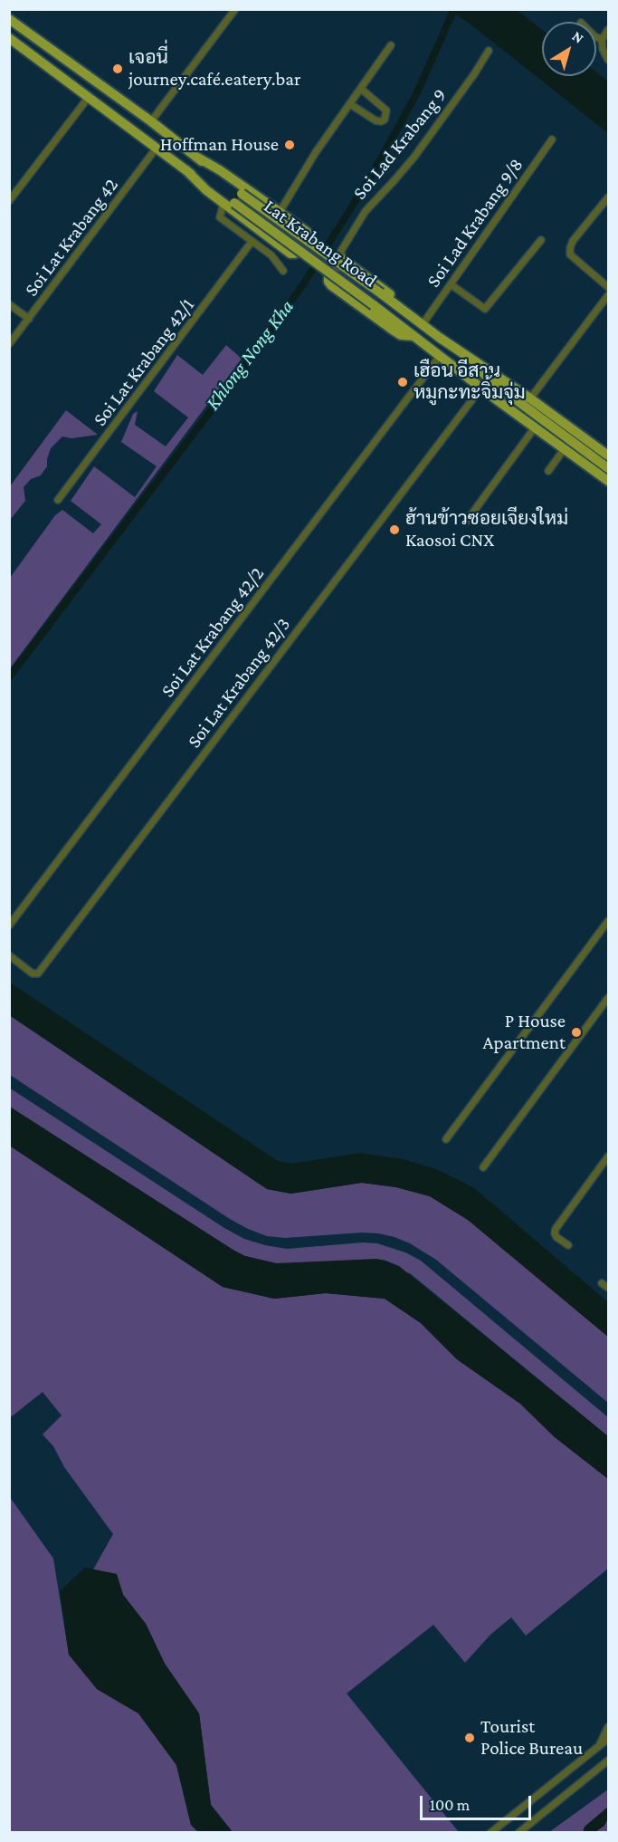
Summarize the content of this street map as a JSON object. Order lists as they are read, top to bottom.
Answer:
{
  "streets": {
    "main road": ["Lat Krabang Road"],
    "street": [
      "Soi Lad Krabang 9",
      "Soi Lad Krabang 9/8",
      "Soi Lat Krabang 42",
      "Soi Lat Krabang 42/1",
      "Soi Lat Krabang 42/2",
      "Soi Lat Krabang 42/3"
    ]
  },
  "crossings": [
    ["Soi Lad Krabang 9/8", "Lat Krabang Road"],
    ["Soi Lat Krabang 42", "Lat Krabang Road"],
    ["Lat Krabang Road", "Soi Lat Krabang 42/2"],
    ["Lat Krabang Road", "Soi Lat Krabang 42/3"]
  ],
  "water": ["Khlong Nong Kha"],
  "places": [
    "เจอนี่ journey.café.eatery.bar",
    "Hoffman House",
    "เฮือน อีสาน หมูกะทะจิ้มจุ่ม",
    "ฮ้านข้าวซอยเจียงใหม่ Kaosoi CNX",
    "P House Apartment",
    "Tourist Police Bureau"
  ],
  "scale_bar": "100 m",
  "north": "top right"
}
